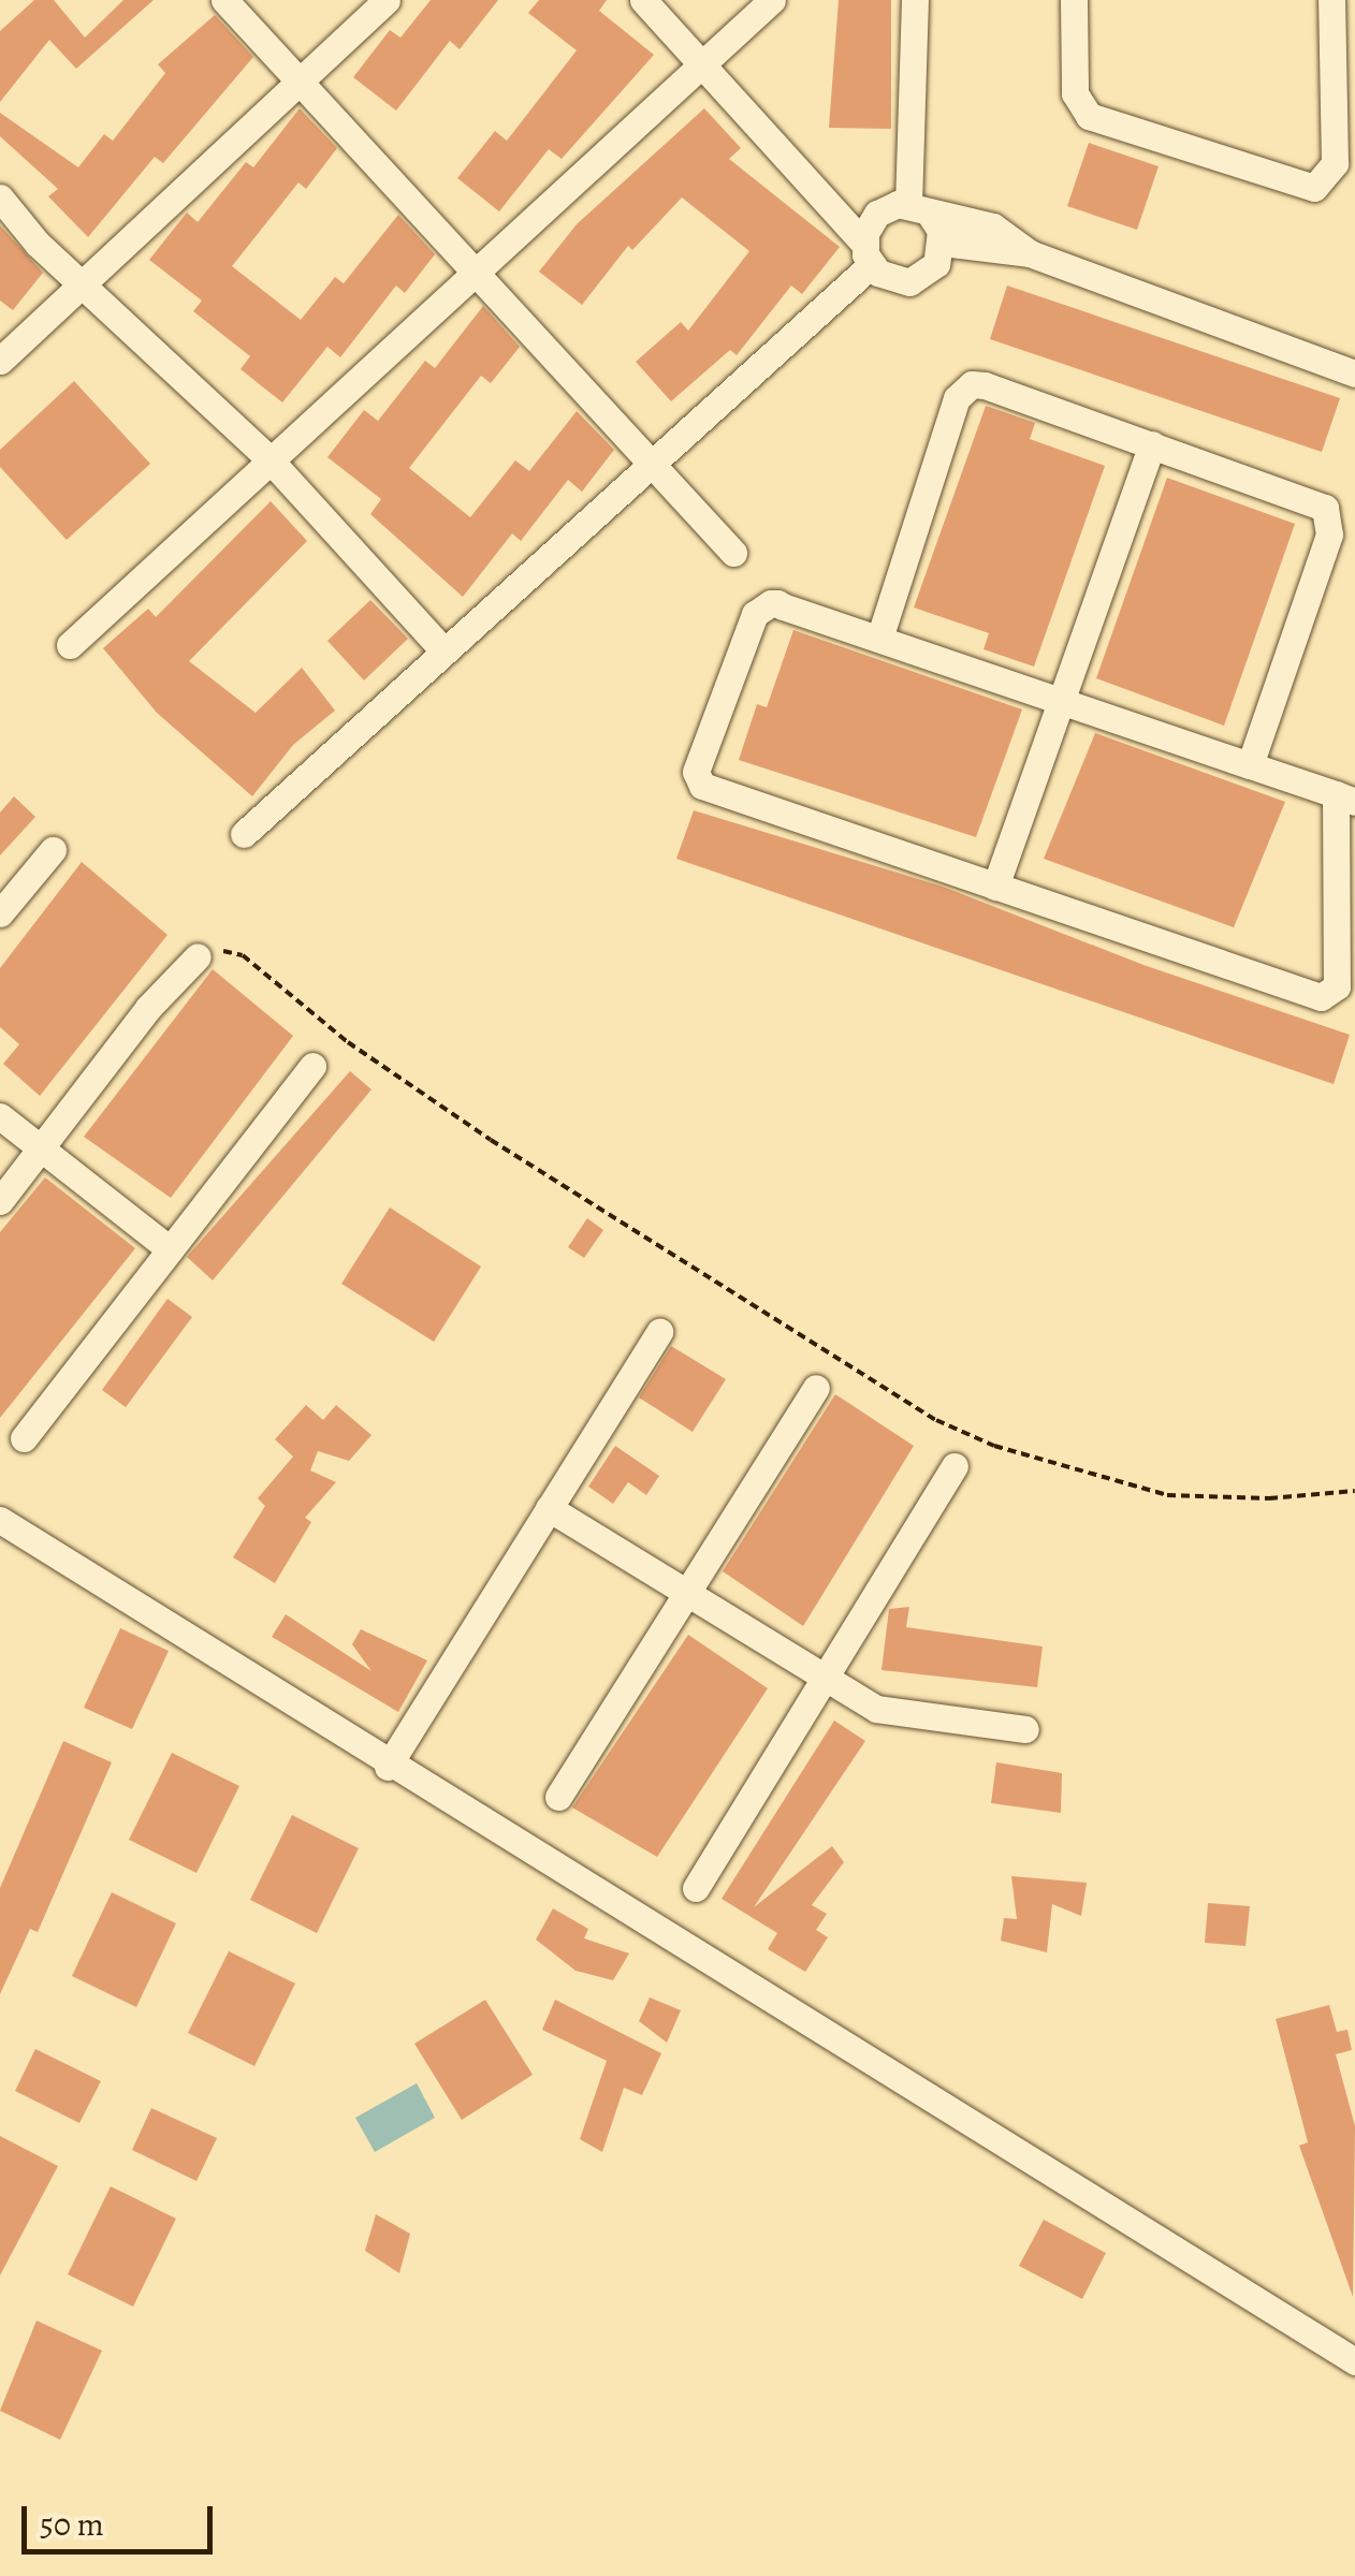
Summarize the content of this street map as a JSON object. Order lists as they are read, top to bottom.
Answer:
{
  "scale_bar": "50 m"
}
